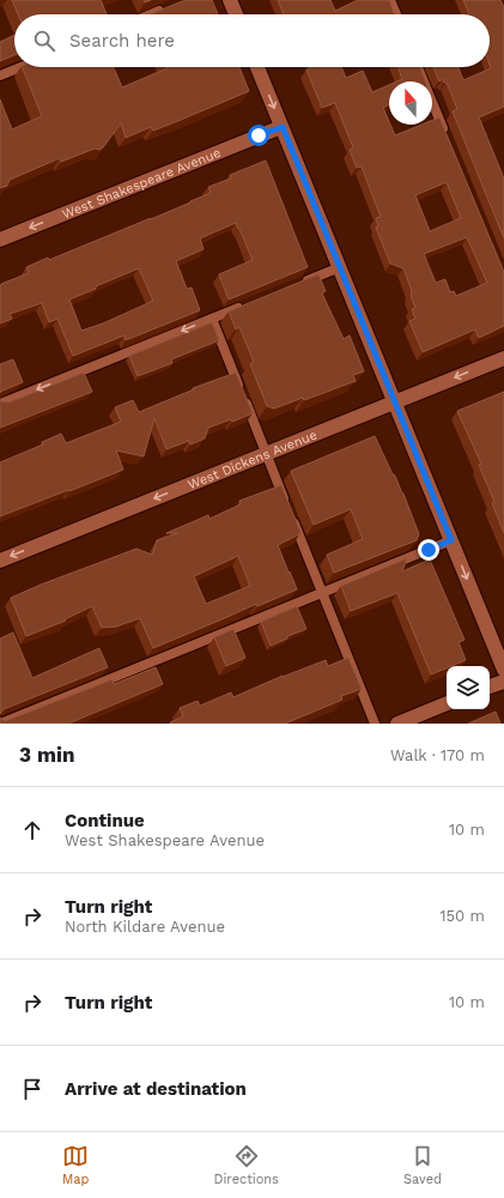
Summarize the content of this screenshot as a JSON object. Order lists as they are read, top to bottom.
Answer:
{
  "streets": {
    "street": ["West Shakespeare Avenue", "West Dickens Avenue"]
  },
  "one_way": ["West Shakespeare Avenue", "West Dickens Avenue"],
  "north": "top",
  "page": {
    "search": "Search here",
    "heading": ["3 min", "Walk · 170 m"],
    "list": [
      ["Continue", "West Shakespeare Avenue", "10 m"],
      ["Turn right", "North Kildare Avenue", "150 m"],
      ["Turn right", "10 m"],
      "Arrive at destination"
    ],
    "nav": ["Map", "Directions", "Saved"]
  }
}
